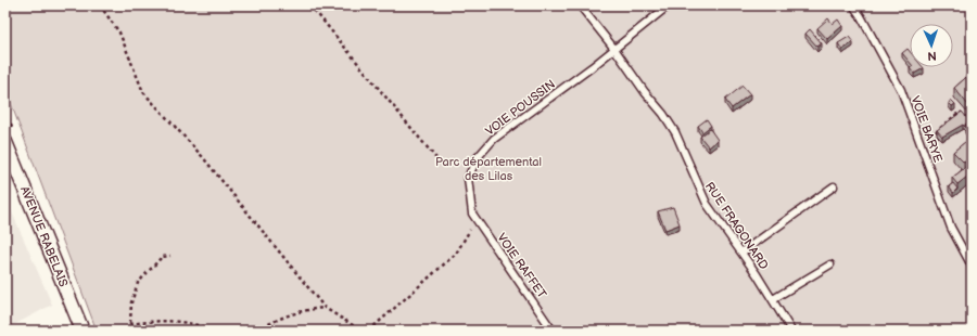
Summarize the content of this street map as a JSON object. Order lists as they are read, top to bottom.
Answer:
{
  "streets": {
    "street": ["AVENUE RABELAIS"],
    "lane": [
      "VOIE POUSSIN",
      "VOIE BARYE",
      "RUE FRAGONARD",
      "VOIE RAFFET"
    ]
  },
  "crossings": [
    ["VOIE POUSSIN", "RUE FRAGONARD"],
    ["VOIE POUSSIN", "VOIE RAFFET"]
  ],
  "parks": ["Parc départemental des Lilas"],
  "north": "bottom"
}
